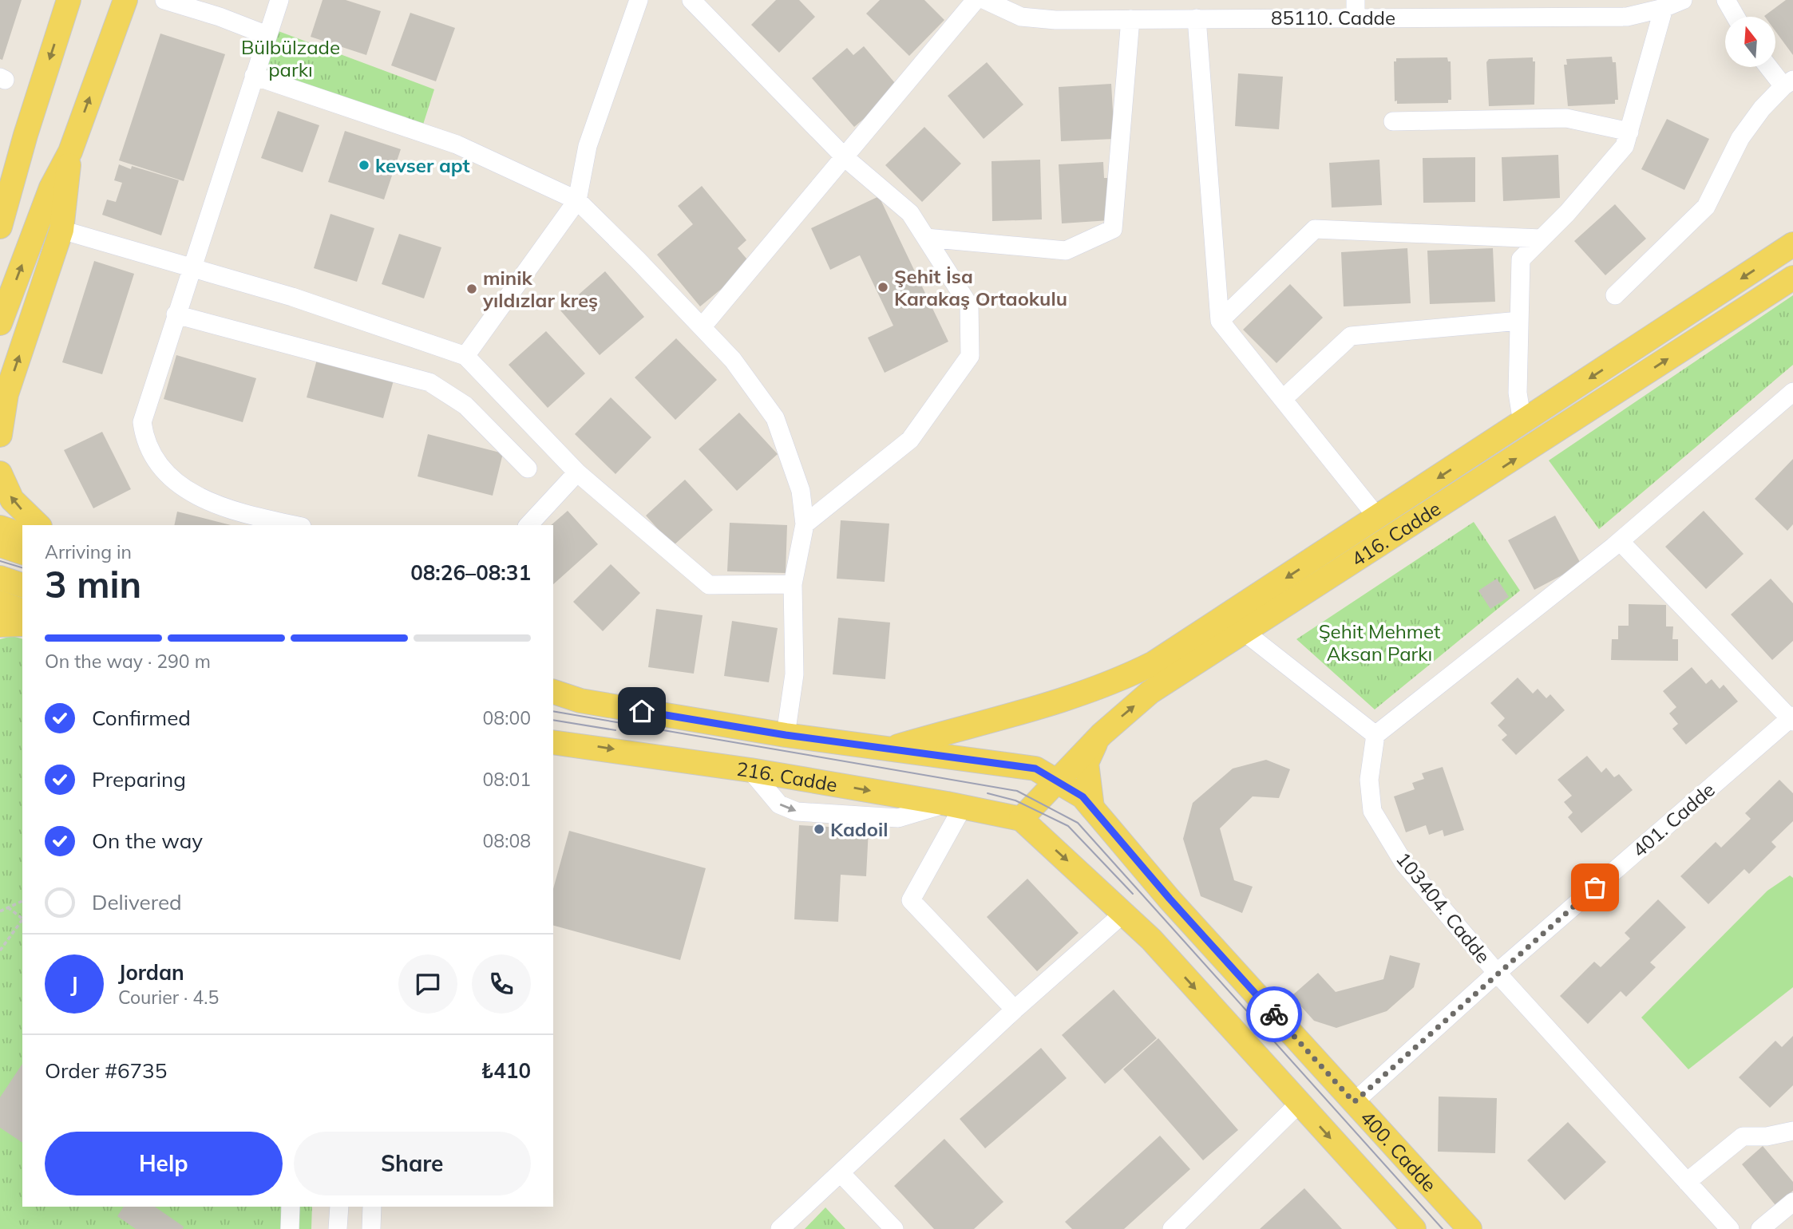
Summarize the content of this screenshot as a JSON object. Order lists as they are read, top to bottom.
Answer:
{
  "streets": {
    "main road": ["416. Cadde", "216. Cadde", "400. Cadde"],
    "street": ["85110. Cadde", "401. Cadde", "103404. Cadde"]
  },
  "crossings": [
    ["416. Cadde", "216. Cadde"],
    ["216. Cadde", "400. Cadde"],
    ["401. Cadde", "103404. Cadde"],
    ["401. Cadde", "400. Cadde"]
  ],
  "parks": ["Bülbülzade parkı", "Şehit Mehmet Aksan Parkı"],
  "places": [
    "kevser apt",
    "Şehit İsa Karakaş Ortaokulu",
    "minik yıldızlar kreş",
    "Kadoil"
  ],
  "north": "top",
  "page": {
    "heading": ["3 min", "Arriving in", "08:26–08:31"],
    "panel": [
      "Jordan",
      "Courier · 4.5",
      "Order #6735",
      "₺410"
    ],
    "bar": "On the way · 290 m",
    "list": [
      ["Confirmed", "08:00"],
      ["Preparing", "08:01"],
      ["On the way", "08:08"],
      "Delivered"
    ],
    "round": "J",
    "buttons": ["Help", "Share"]
  }
}
